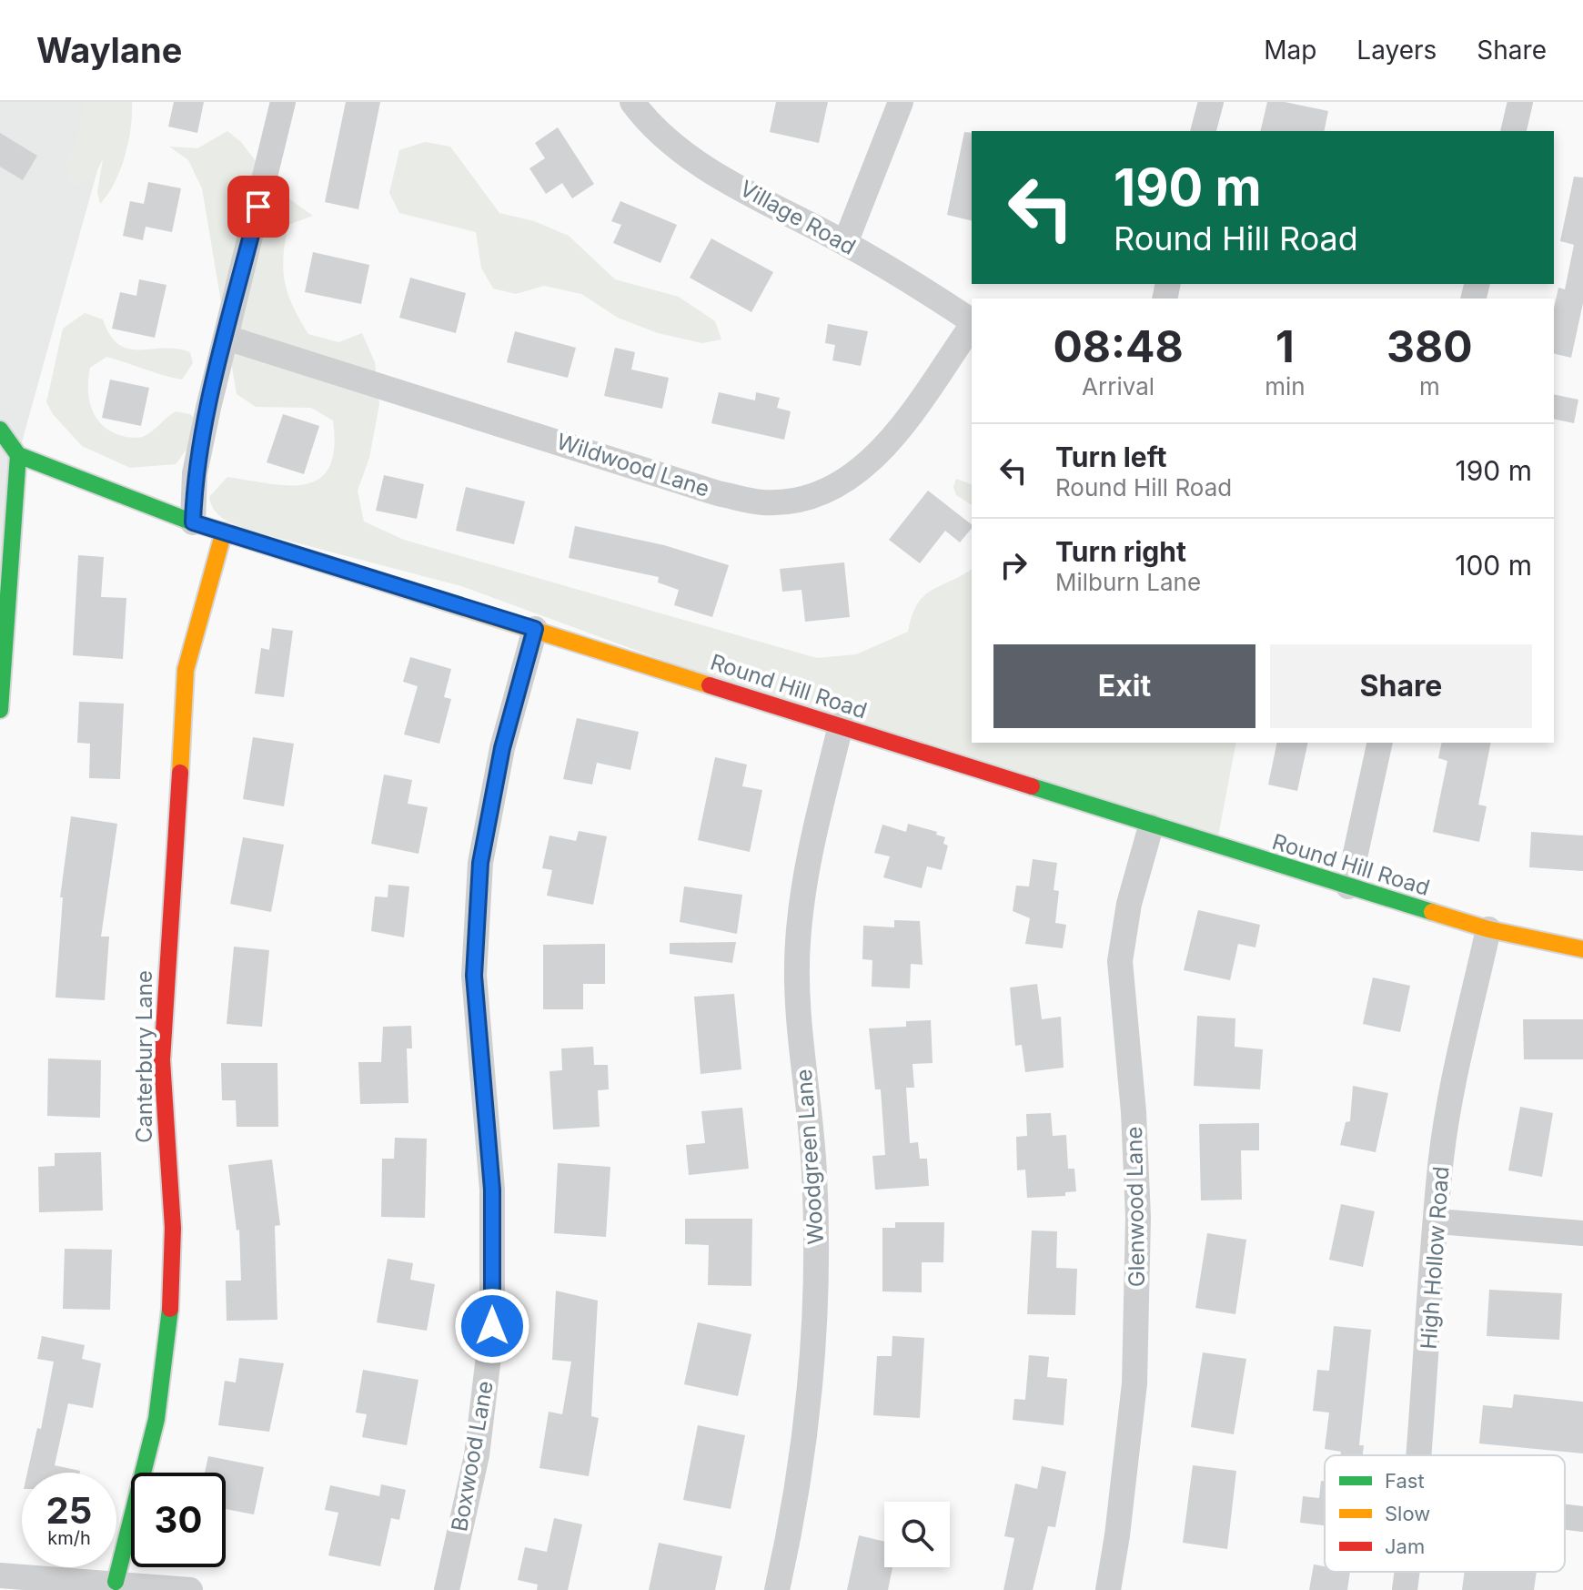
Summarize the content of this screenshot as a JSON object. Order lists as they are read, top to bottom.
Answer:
{
  "streets": {
    "street": [
      "Village Road",
      "Wildwood Lane",
      "Round Hill Road",
      "Canterbury Lane",
      "Woodgreen Lane",
      "Glenwood Lane",
      "High Hollow Road",
      "Boxwood Lane"
    ]
  },
  "crossings": [
    ["Round Hill Road", "Canterbury Lane"],
    ["Round Hill Road", "Woodgreen Lane"],
    ["Round Hill Road", "Glenwood Lane"],
    ["Round Hill Road", "High Hollow Road"],
    ["Round Hill Road", "Boxwood Lane"]
  ],
  "legend": ["Fast", "Slow", "Jam"],
  "page": {
    "header": "Waylane",
    "nav": ["Map", "Layers", "Share"],
    "turn": ["190 m", "Round Hill Road"],
    "eta": [
      "08:48",
      "Arrival",
      "1",
      "min",
      "380",
      "m"
    ],
    "list": [
      {
        "name": "Turn left",
        "note": "Round Hill Road",
        "value": "190 m"
      },
      {
        "name": "Turn right",
        "note": "Milburn Lane",
        "value": "100 m"
      }
    ],
    "buttons": ["Exit", "Share"],
    "speed": "25 km/h",
    "limit": "30"
  }
}
